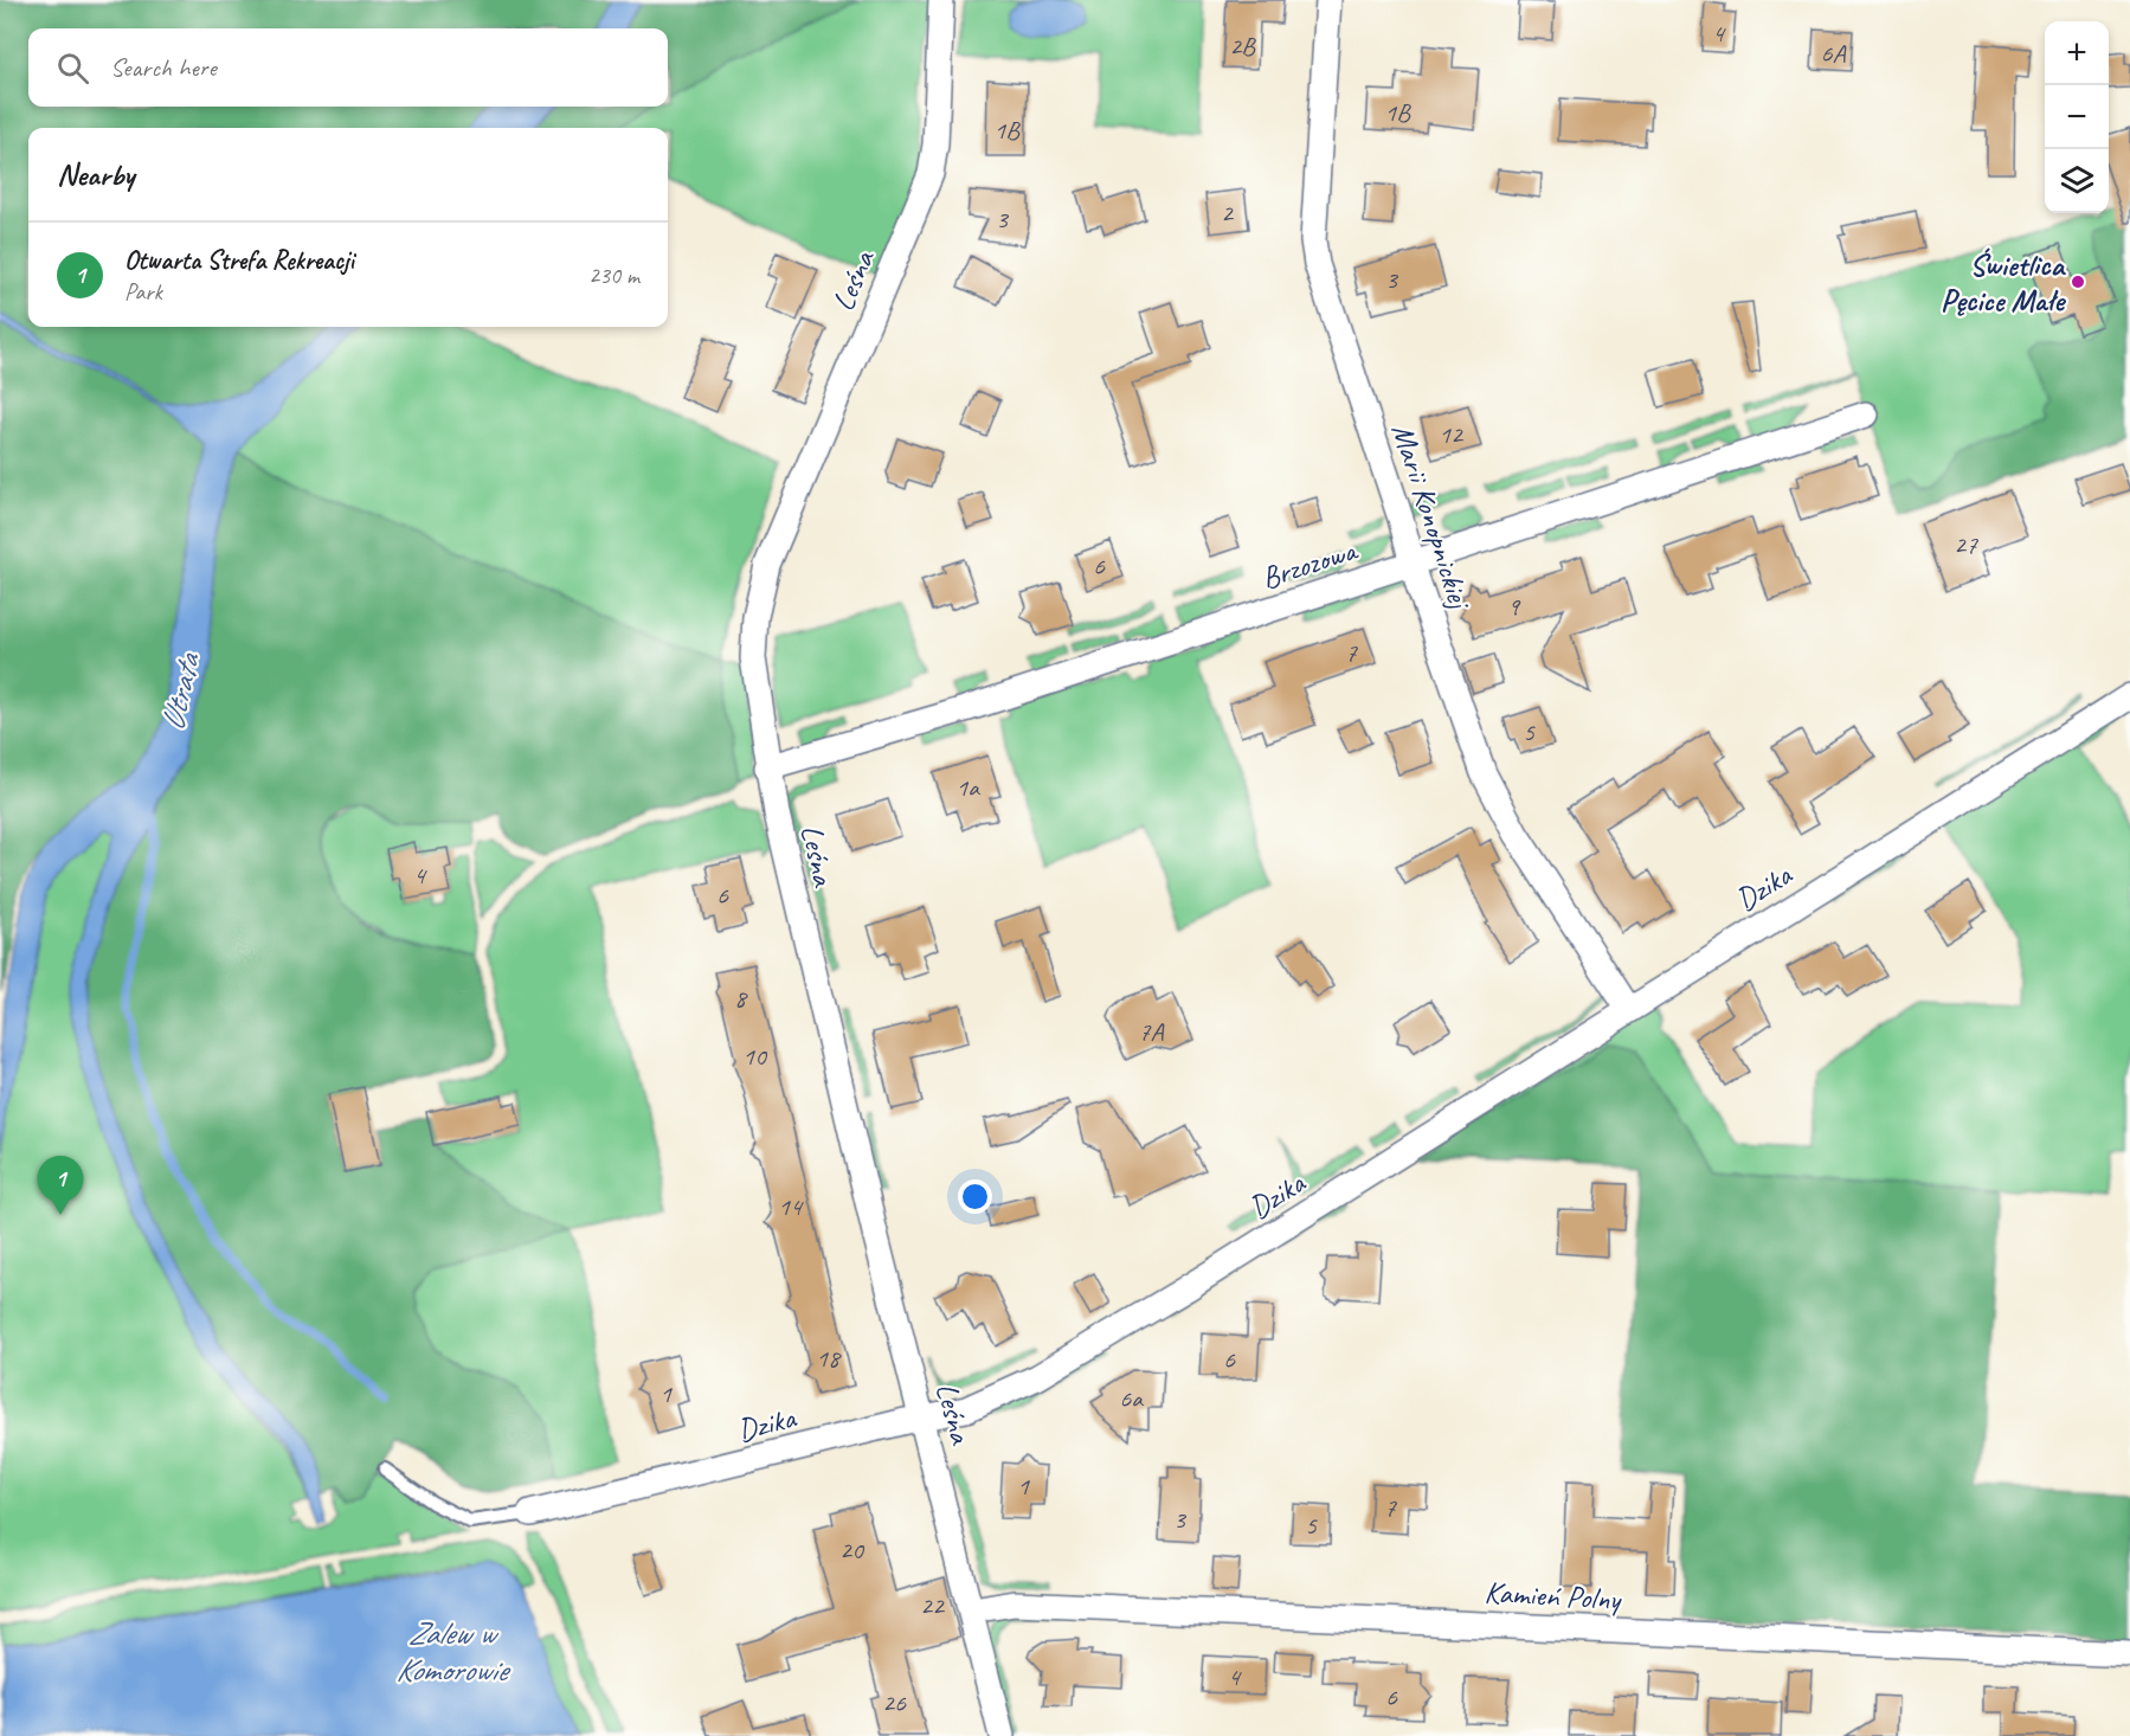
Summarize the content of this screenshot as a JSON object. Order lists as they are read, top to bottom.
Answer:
{
  "streets": {
    "street": [
      "Leśna",
      "Marii Konopnickiej",
      "Brzozowa",
      "Dzika",
      "Kamień Polny"
    ]
  },
  "crossings": [
    ["Leśna", "Brzozowa"],
    ["Leśna", "Dzika"],
    ["Leśna", "Kamień Polny"],
    ["Marii Konopnickiej", "Brzozowa"],
    ["Marii Konopnickiej", "Dzika"]
  ],
  "water": ["Utrata", "Zalew w Komorowie"],
  "places": ["Świetlica Pęcice Małe"],
  "house_numbers": [
    "4",
    "2B",
    "6A",
    "1B",
    "1B",
    "2",
    "3",
    "3",
    "12",
    "27",
    "6",
    "9",
    "7",
    "5",
    "1a",
    "4",
    "6",
    "8",
    "7A",
    "10",
    "14",
    "18",
    "6",
    "1",
    "6a",
    "1",
    "7",
    "3",
    "5",
    "20",
    "22",
    "4",
    "6",
    "26"
  ],
  "page": {
    "map_buttons": ["+", "−"],
    "search": "Search here",
    "heading": "Nearby",
    "list": [
      {
        "mark": "1",
        "name": "Otwarta Strefa Rekreacji",
        "note": "Park",
        "value": "230 m"
      }
    ],
    "pins": "1"
  }
}
